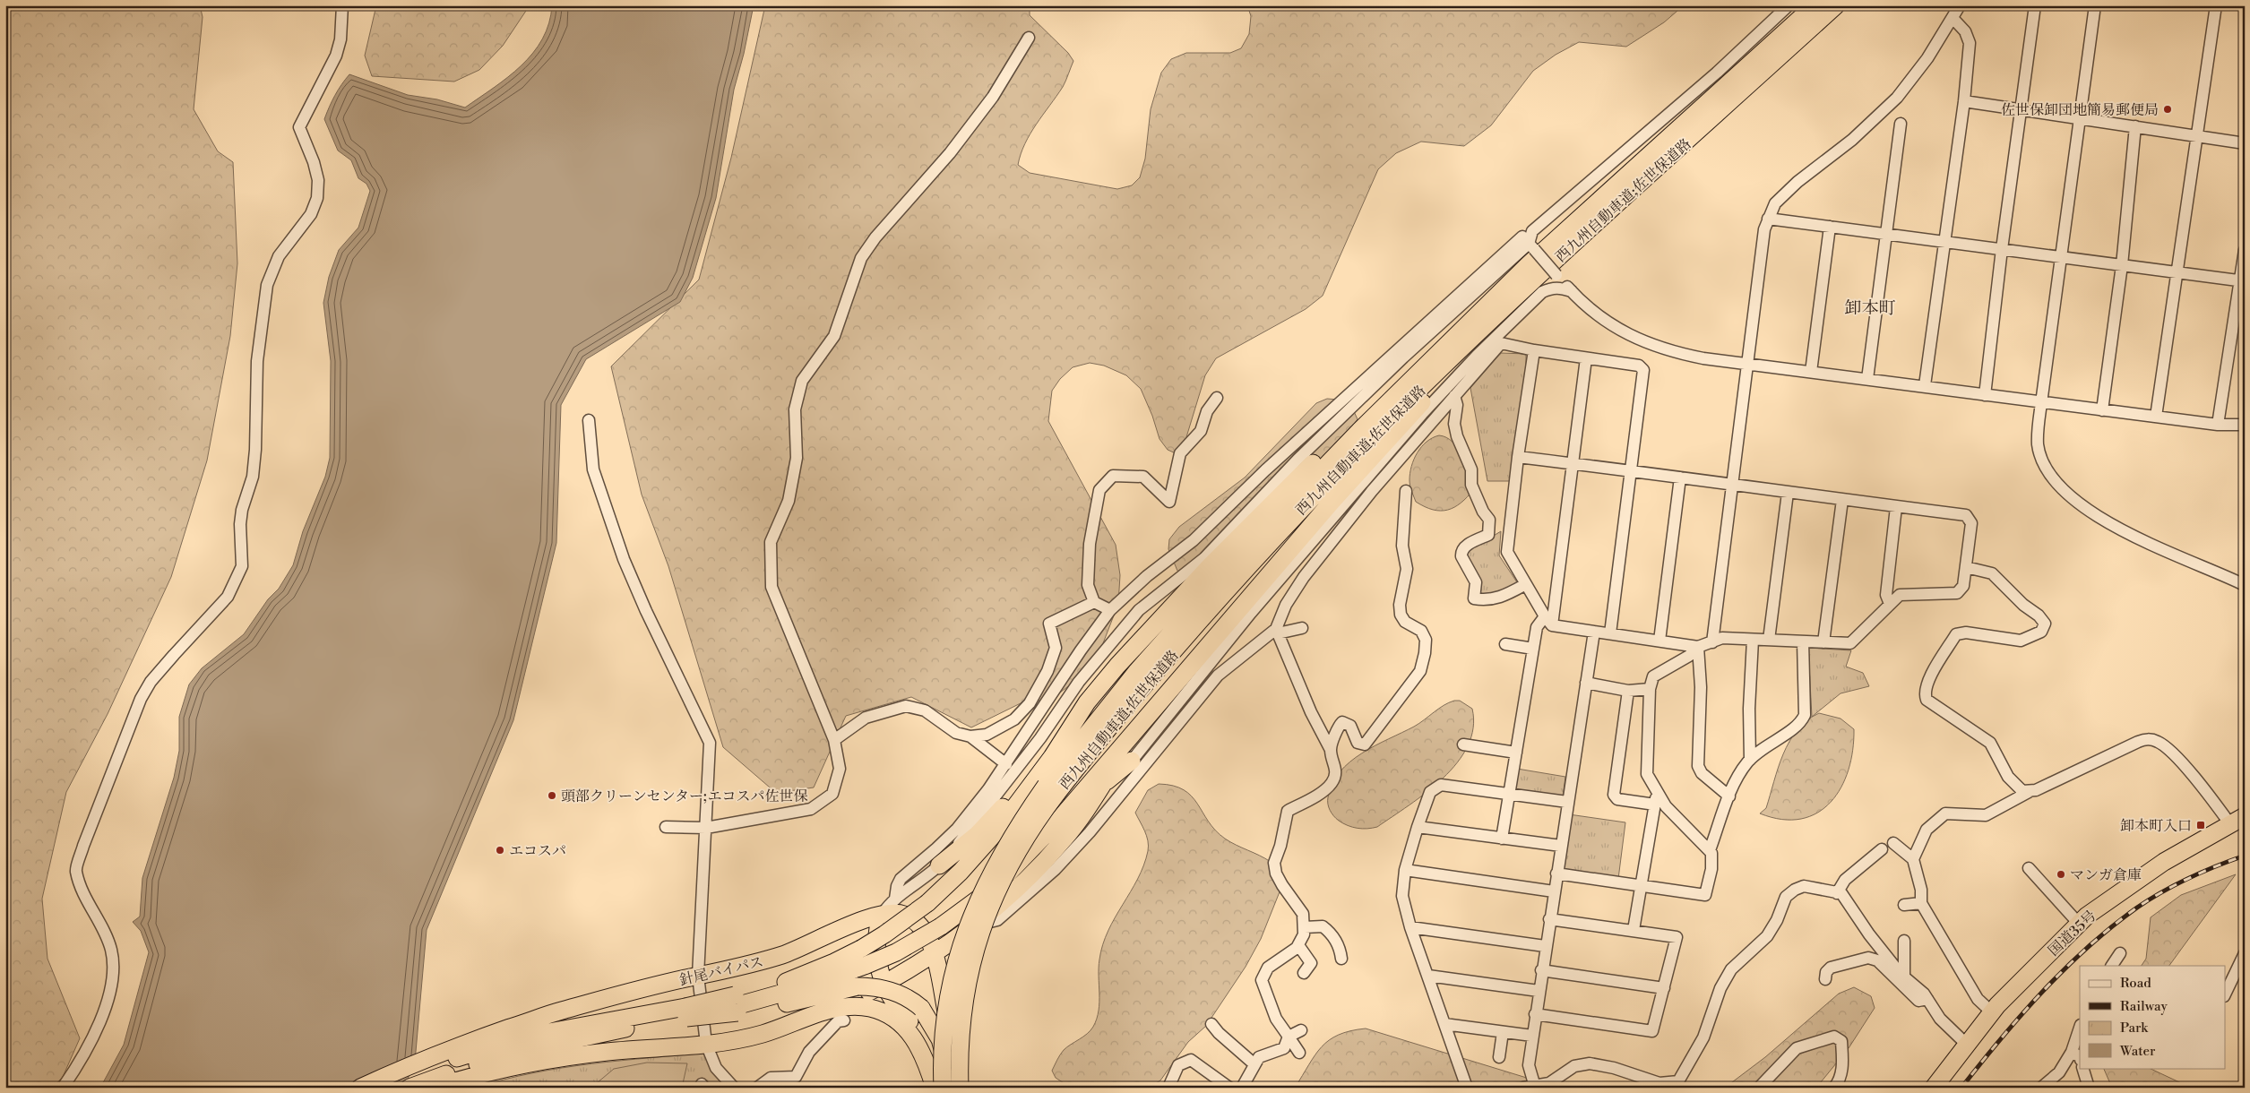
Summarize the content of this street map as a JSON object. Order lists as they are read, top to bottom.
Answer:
{
  "streets": {
    "highway": ["西九州自動車道;佐世保道路", "国道35号", "針尾バイパス"]
  },
  "districts": ["卸本町"],
  "places": {
    "other": [
      "佐世保卸団地簡易郵便局",
      "頭部クリーンセンター;エコスパ佐世保",
      "エコスパ",
      "マンガ倉庫"
    ],
    "transit": ["卸本町入口"]
  },
  "legend": [
    "Road",
    "Railway",
    "Park",
    "Water"
  ]
}
